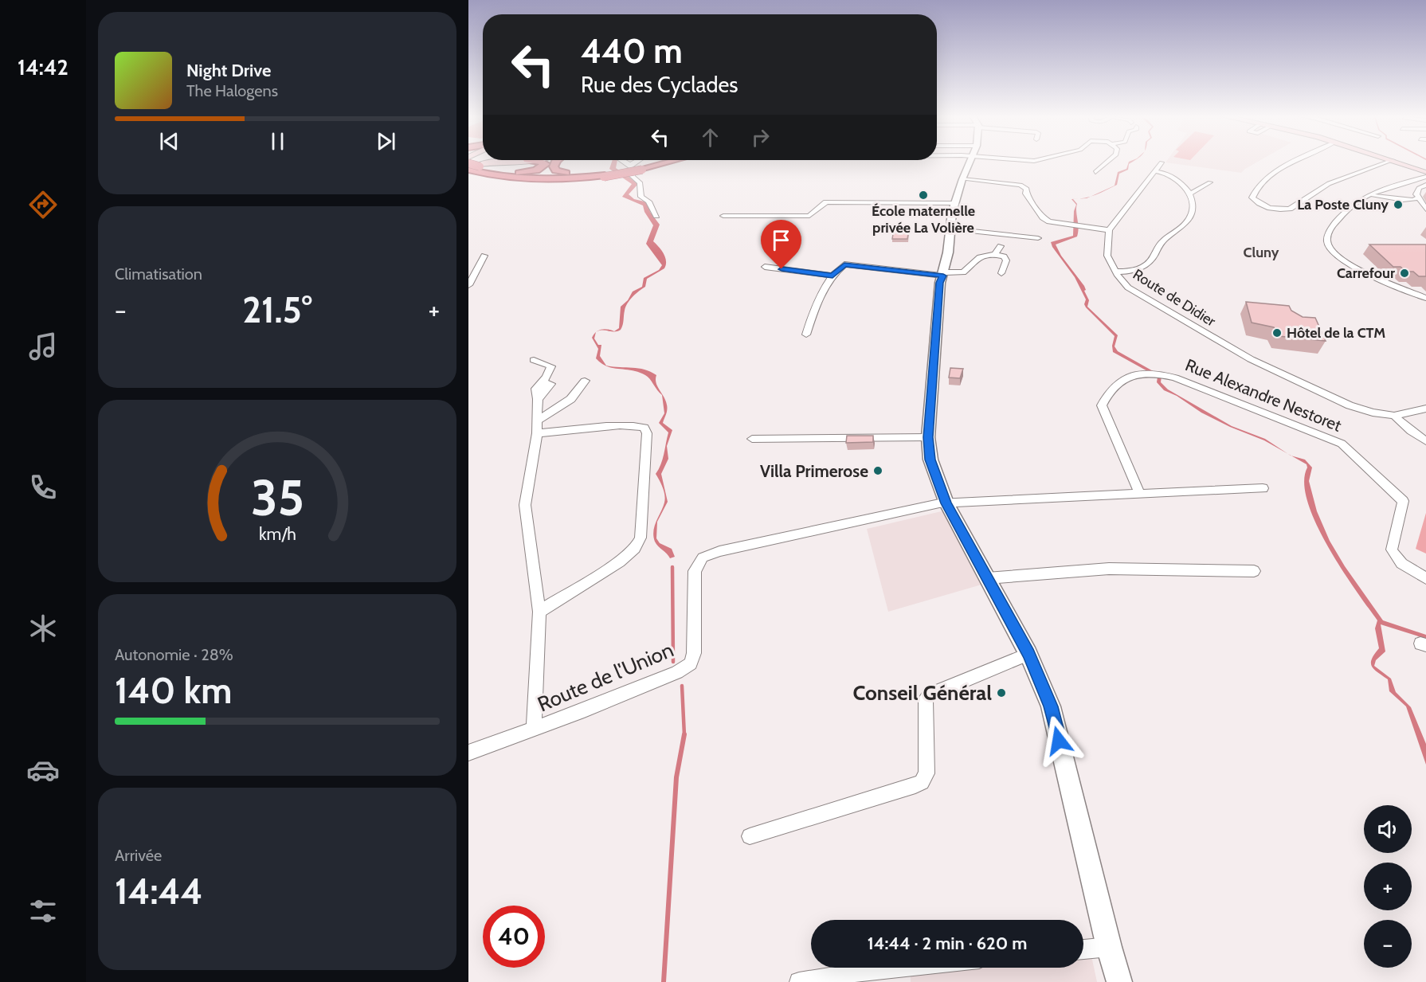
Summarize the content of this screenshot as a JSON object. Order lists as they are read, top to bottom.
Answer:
{
  "streets": {
    "street": ["Route de Didier", "Rue Alexandre Nestoret", "Route de l'Union"]
  },
  "districts": ["Cluny"],
  "places": [
    "École maternelle privée La Volière",
    "La Poste Cluny",
    "Carrefour",
    "Hôtel de la CTM",
    "Villa Primerose",
    "Conseil Général"
  ],
  "page": {
    "tabs": "14:42",
    "turn": ["440 m", "Rue des Cyclades"],
    "song": ["Night Drive", "The Halogens"],
    "tile": [
      "Climatisation",
      ["Autonomie · 28%", "140 km"],
      ["Arrivée", "14:44"]
    ],
    "heat": ["−", "21.5°", "+"],
    "map_buttons": ["+", "−"],
    "limit": "40",
    "trip": "14:44 · 2 min · 620 m",
    "gauge": ["35", "km/h"]
  }
}
